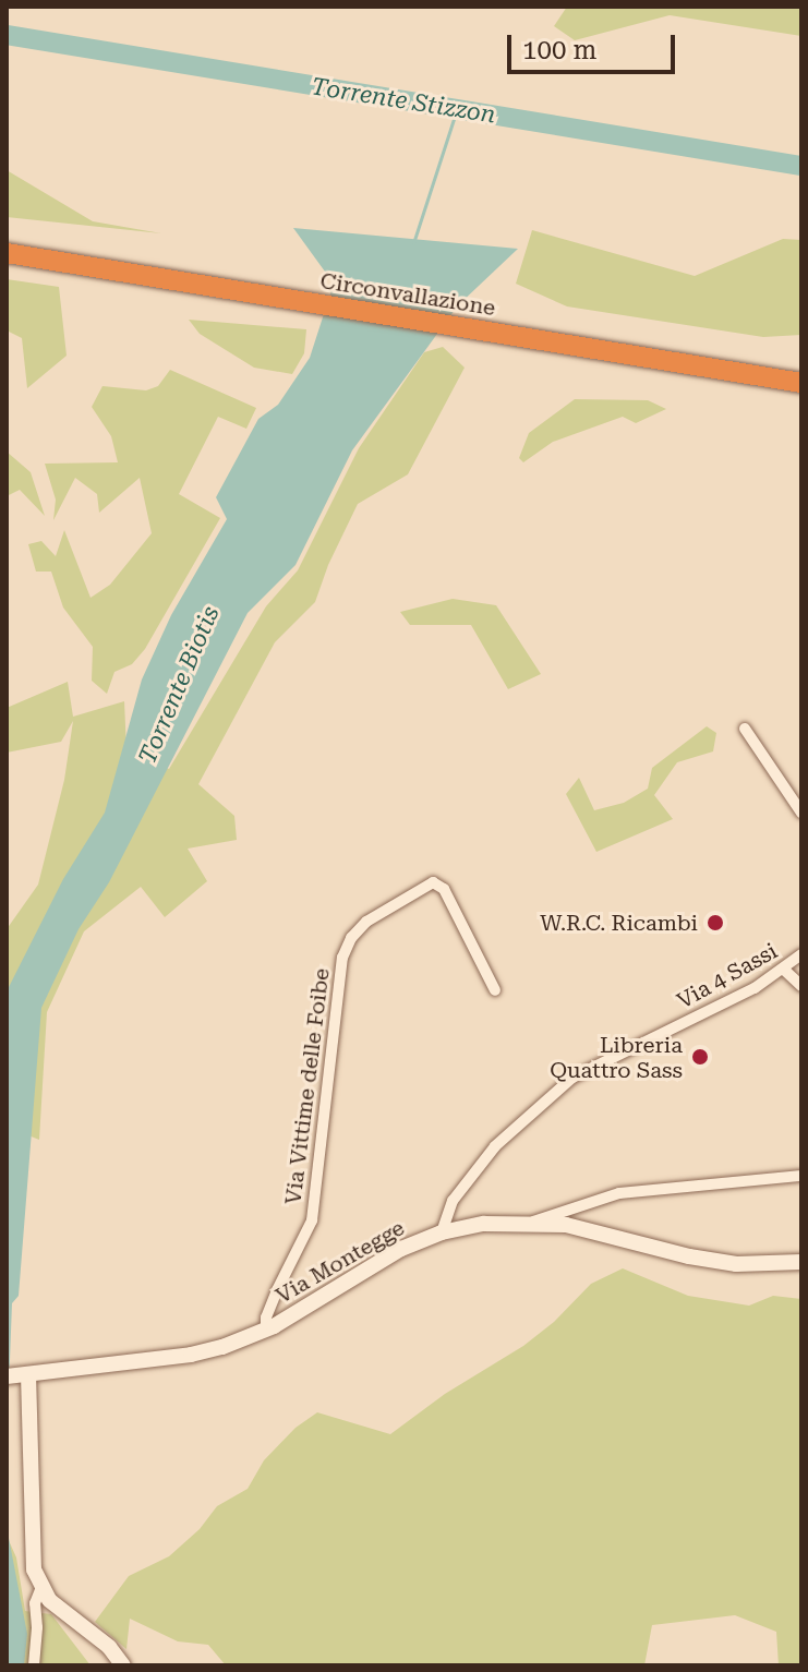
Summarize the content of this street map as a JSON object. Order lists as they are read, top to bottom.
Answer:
{
  "streets": {
    "highway": ["Circonvallazione"],
    "street": ["Via 4 Sassi", "Via Vittime delle Foibe", "Via Montegge"]
  },
  "crossings": [
    ["Via 4 Sassi", "Via Montegge"],
    ["Via Vittime delle Foibe", "Via Montegge"]
  ],
  "water": ["Torrente Stizzon", "Torrente Biotis"],
  "places": ["W.R.C. Ricambi", "Libreria Quattro Sass"],
  "scale_bar": "100 m"
}
